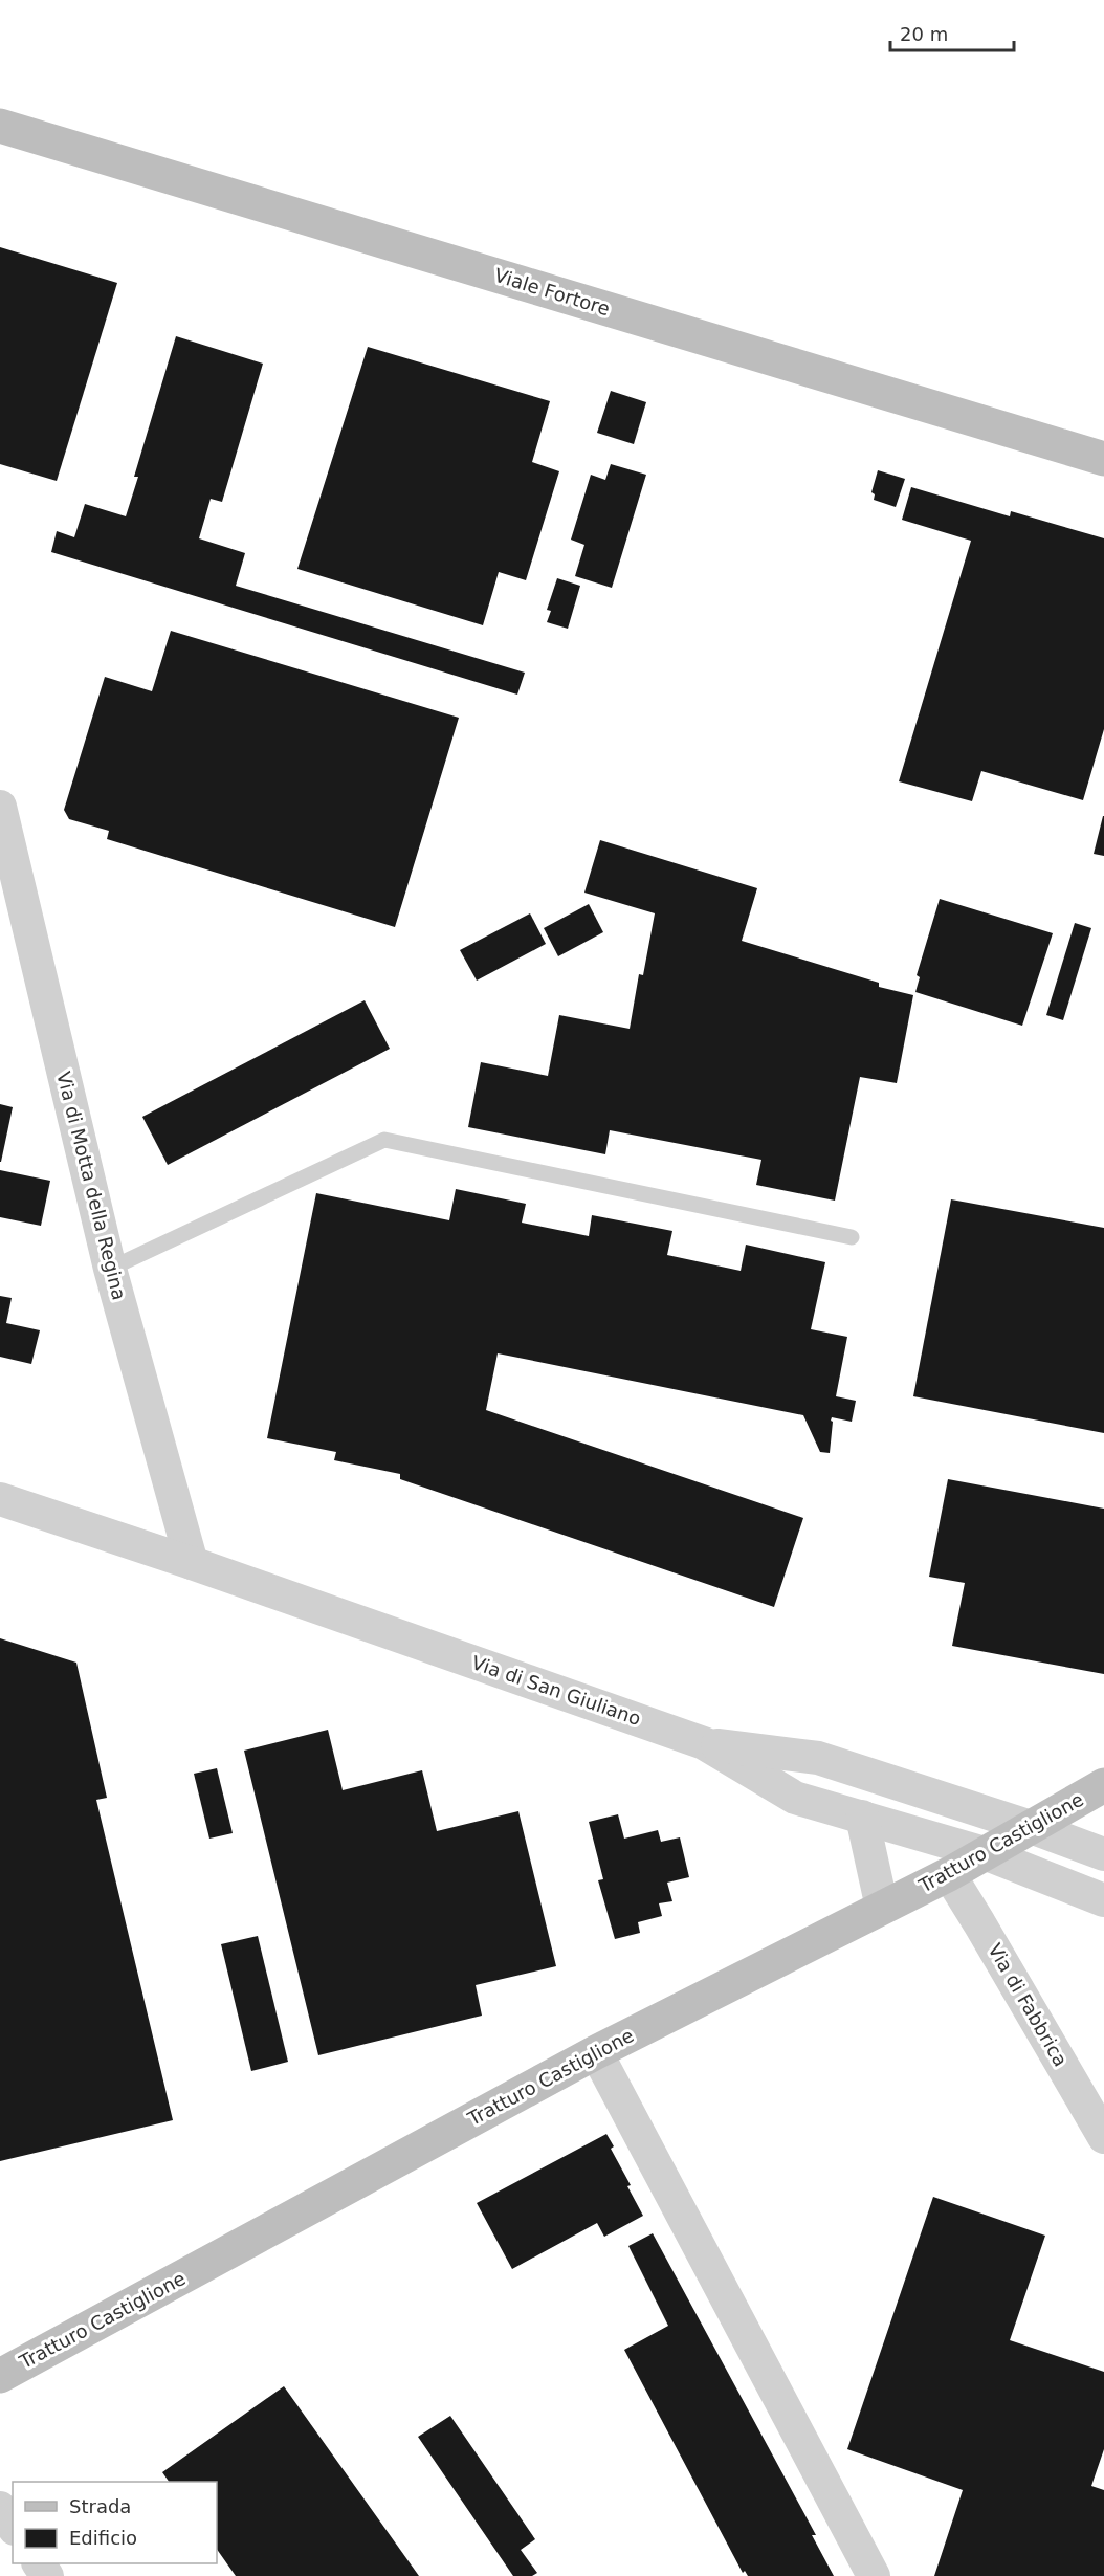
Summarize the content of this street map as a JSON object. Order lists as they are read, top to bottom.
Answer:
{
  "streets": {
    "street": [
      "Viale Fortore",
      "Via di Motta della Regina",
      "Via di San Giuliano",
      "Tratturo Castiglione",
      "Via di Fabbrica"
    ]
  },
  "crossings": [
    ["Via di Motta della Regina", "Via di San Giuliano"],
    ["Via di San Giuliano", "Tratturo Castiglione"],
    ["Tratturo Castiglione", "Via di Fabbrica"]
  ],
  "legend": ["Strada", "Edificio"],
  "scale_bar": "20 m"
}
